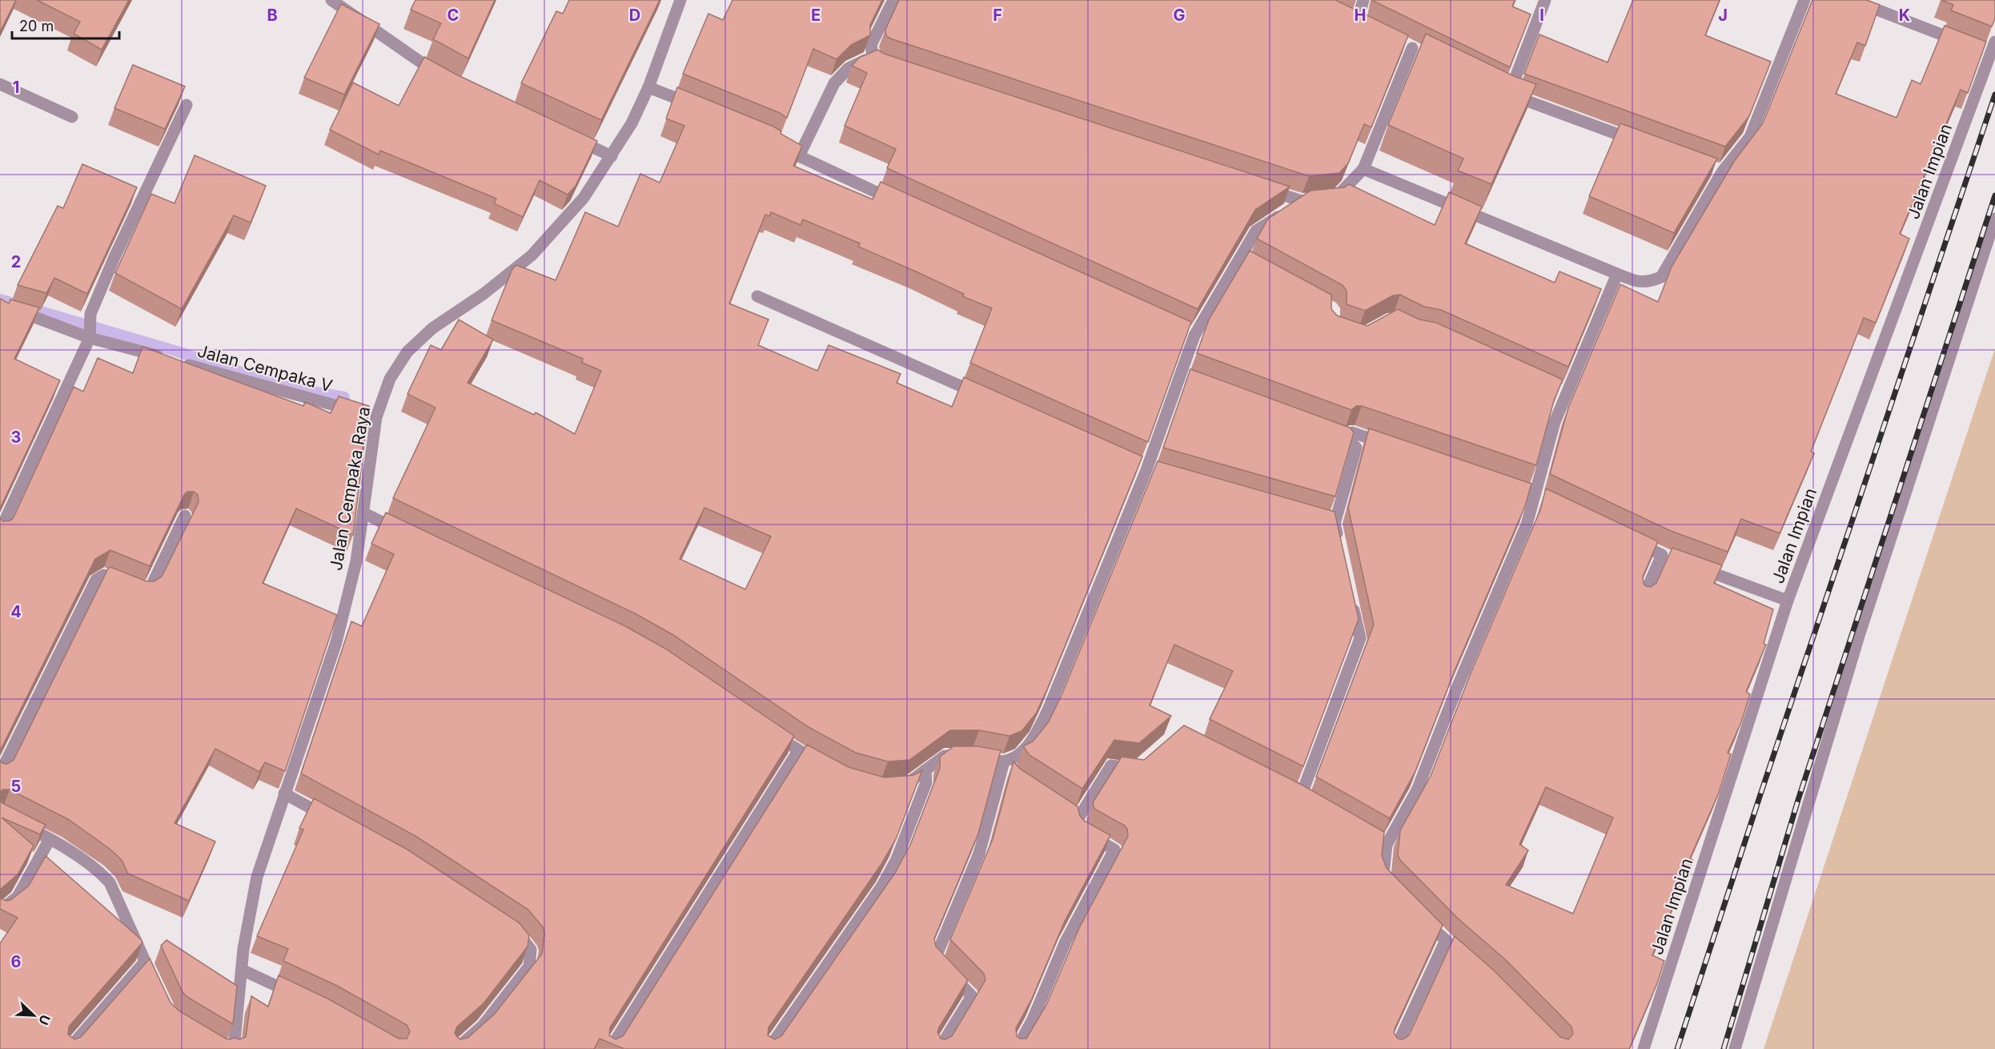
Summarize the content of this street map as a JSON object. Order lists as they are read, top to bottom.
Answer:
{
  "streets": {
    "street": ["Jalan Impian", "Jalan Cempaka V", "Jalan Cempaka Raya"]
  },
  "crossings": [
    ["Jalan Cempaka V", "Jalan Cempaka Raya"]
  ],
  "scale_bar": "20 m",
  "north": "bottom right",
  "grid": {
    "columns": [
      "B",
      "C",
      "D",
      "E",
      "F",
      "G",
      "H",
      "I",
      "J",
      "K"
    ],
    "rows": [
      "1",
      "2",
      "3",
      "4",
      "5",
      "6"
    ]
  }
}
